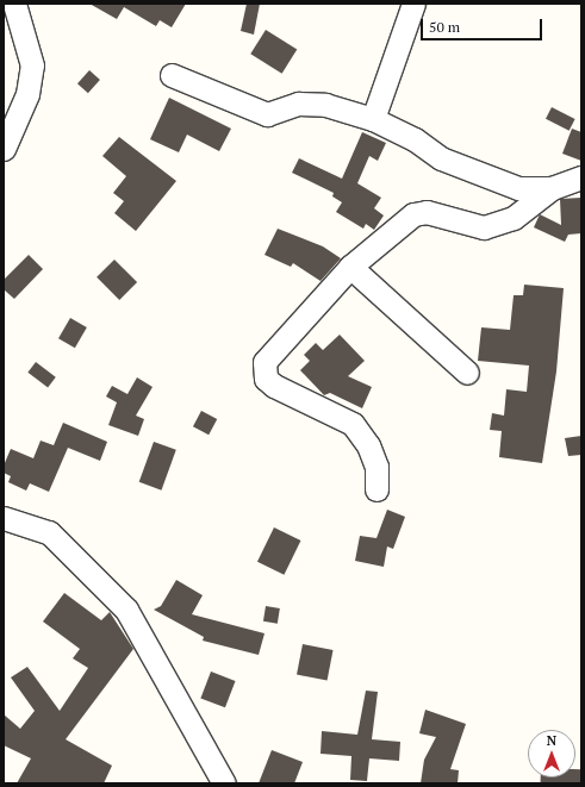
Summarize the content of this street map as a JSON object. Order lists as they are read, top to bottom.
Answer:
{
  "scale_bar": "50 m",
  "north": "top"
}
